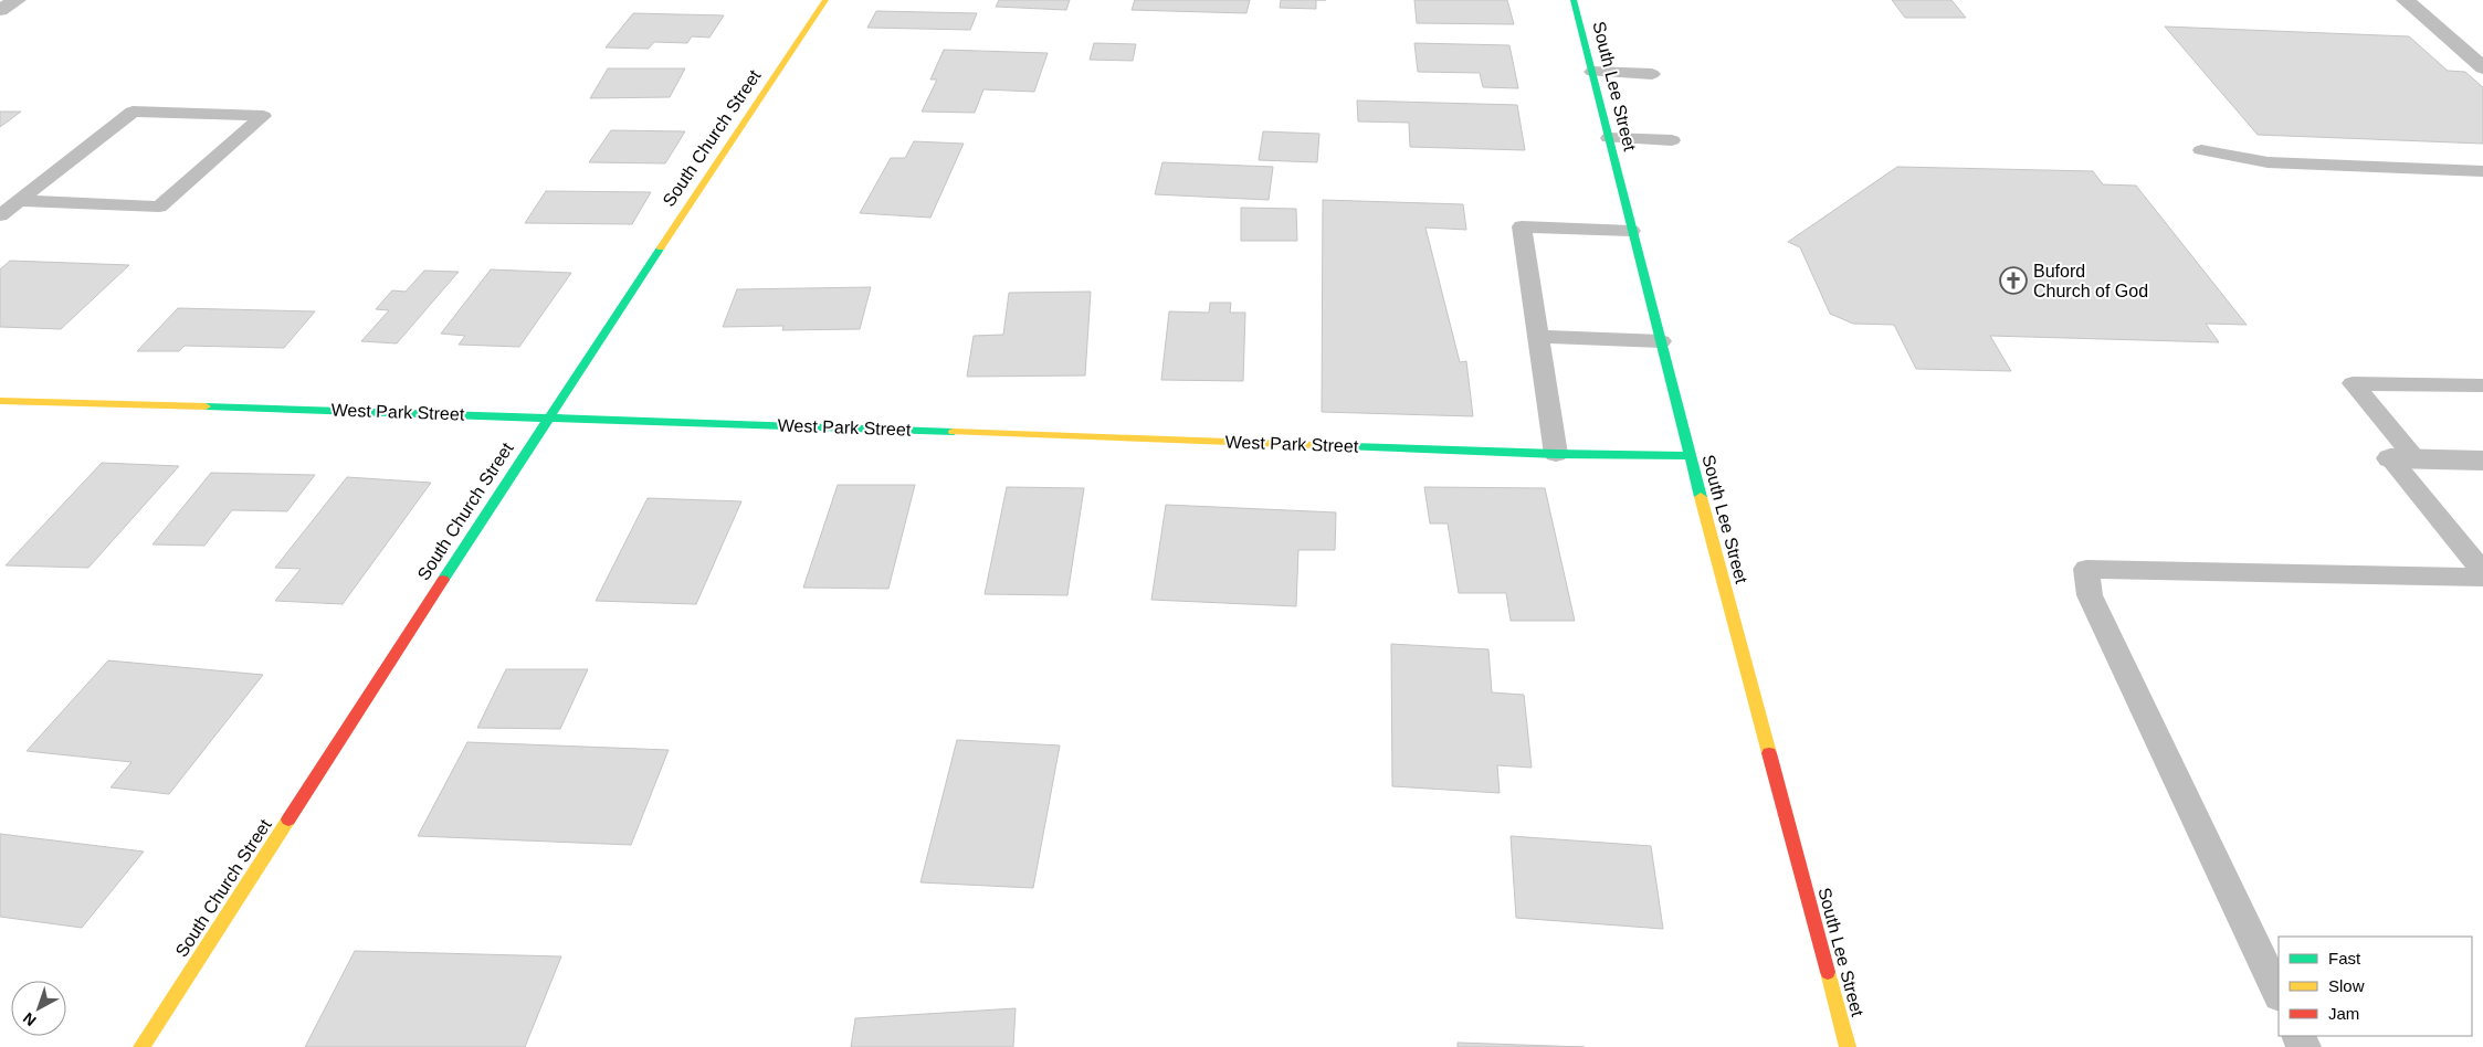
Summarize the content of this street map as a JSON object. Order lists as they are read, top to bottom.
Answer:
{
  "streets": {
    "street": ["South Lee Street", "South Church Street", "West Park Street"]
  },
  "crossings": [
    ["South Lee Street", "West Park Street"],
    ["South Church Street", "West Park Street"]
  ],
  "places": {
    "church": ["Buford Church of God"]
  },
  "legend": ["Fast", "Slow", "Jam"],
  "north": "bottom left"
}
